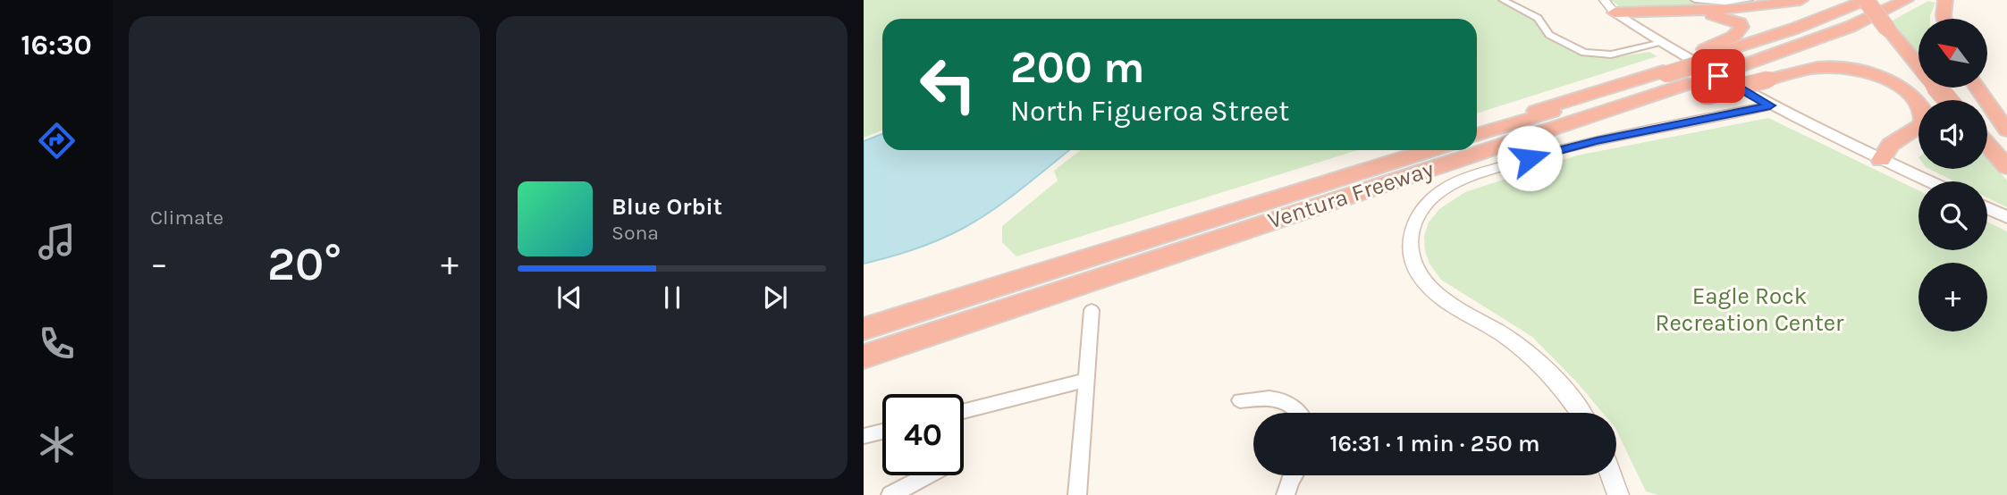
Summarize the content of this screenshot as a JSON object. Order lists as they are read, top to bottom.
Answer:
{
  "streets": {
    "highway": ["Ventura Freeway"]
  },
  "parks": ["Eagle Rock Recreation Center"],
  "north": "top left",
  "page": {
    "tabs": "16:30",
    "tile": "Climate",
    "map_buttons": "+",
    "turn": ["200 m", "North Figueroa Street"],
    "song": ["Blue Orbit", "Sona"],
    "heat": ["−", "20°", "+"],
    "limit": "40",
    "trip": "16:31 · 1 min · 250 m"
  }
}
